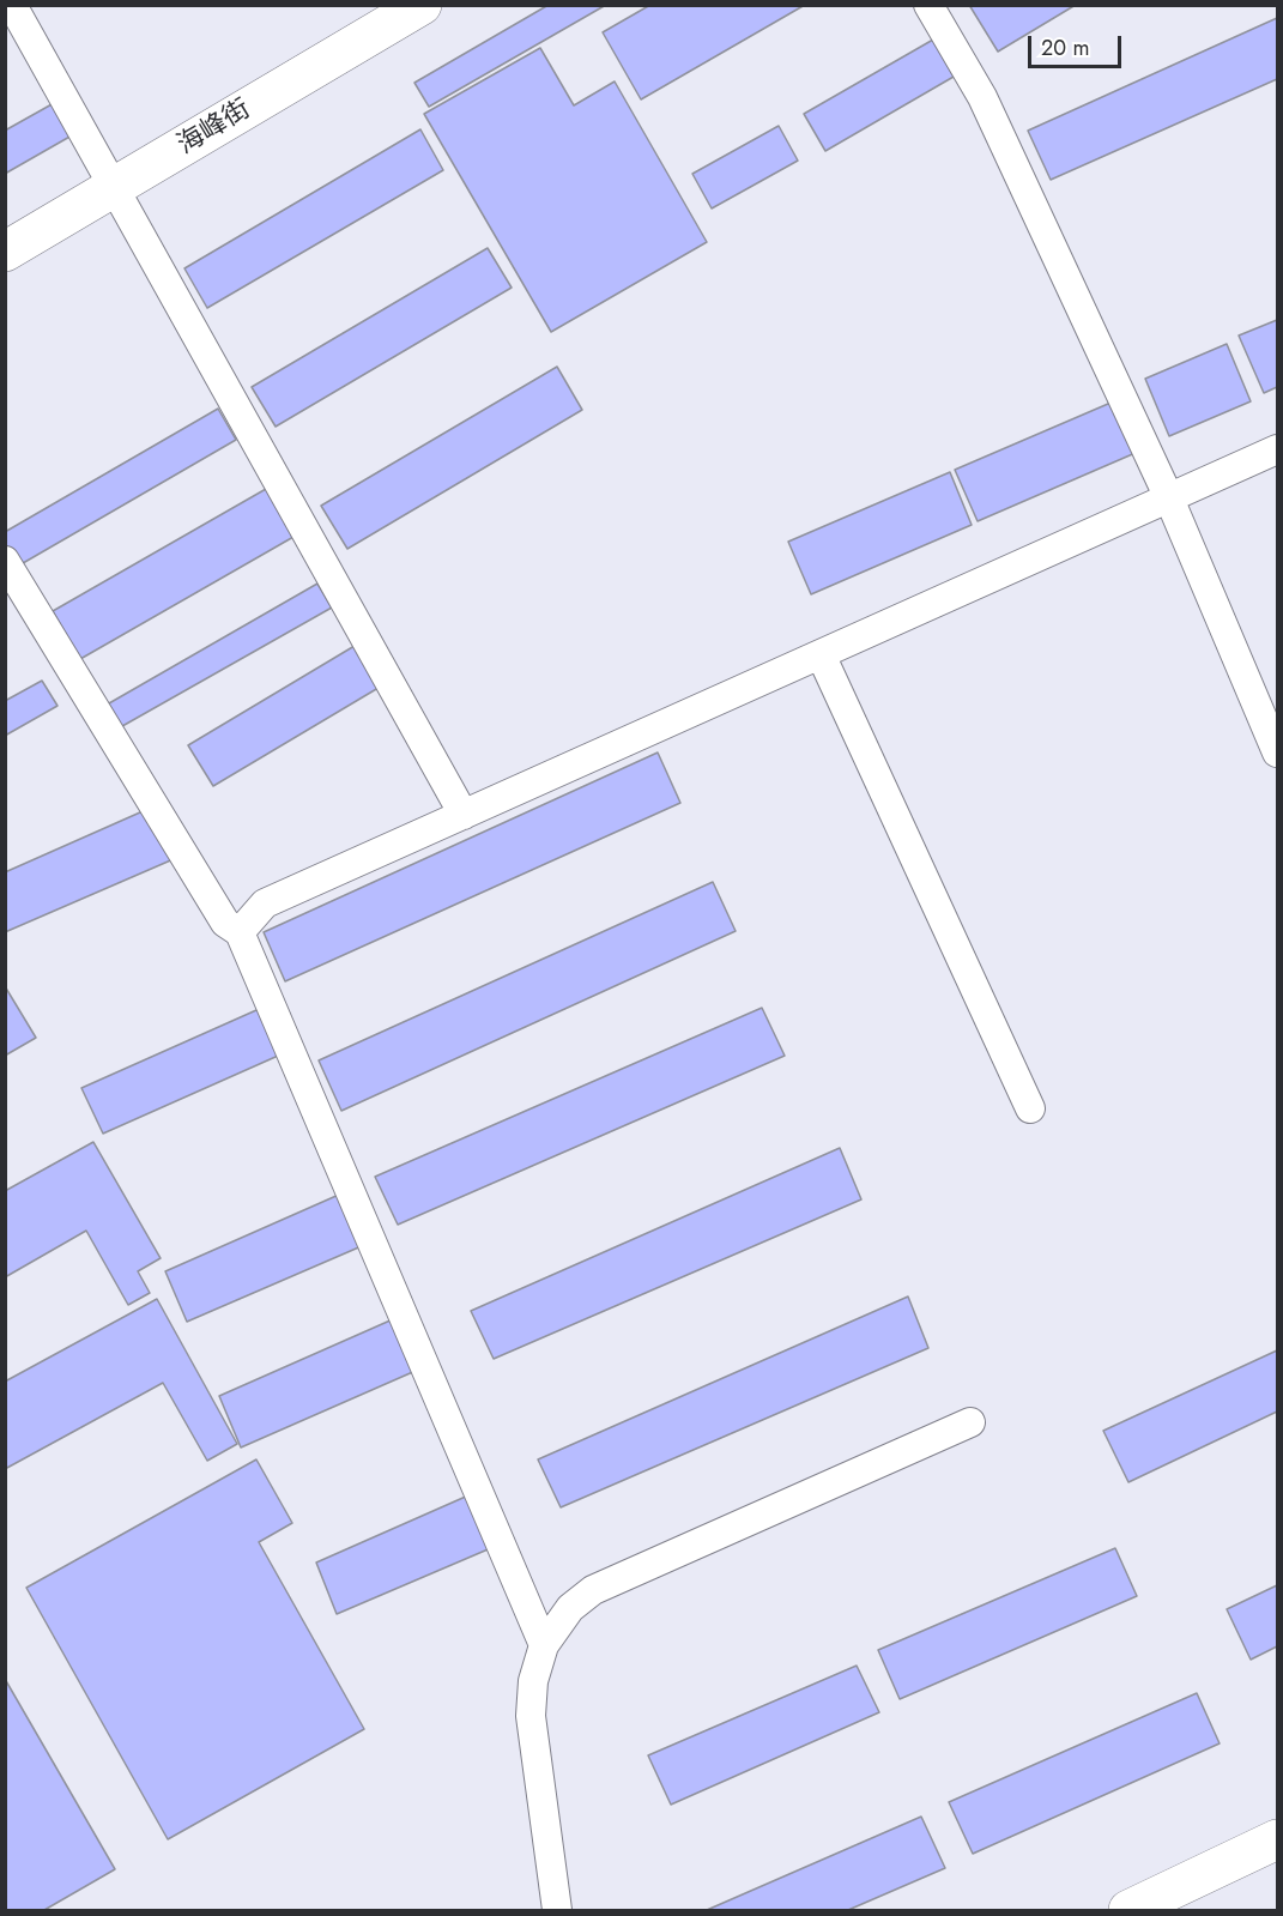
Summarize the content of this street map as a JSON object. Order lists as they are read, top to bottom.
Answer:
{
  "streets": {
    "street": ["海峰街"]
  },
  "scale_bar": "20 m"
}
